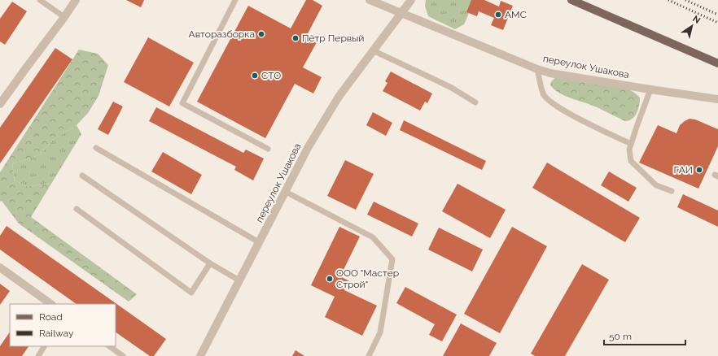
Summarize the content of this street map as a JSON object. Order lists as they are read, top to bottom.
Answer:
{
  "streets": {
    "street": ["переулок Ушакова"]
  },
  "places": [
    "АМС",
    "Авторазборка",
    "Пётр Первый",
    "СТО",
    "ГАИ",
    "ООО \"Мастер Строй\""
  ],
  "legend": ["Road", "Railway"],
  "scale_bar": "50 m",
  "north": "top right"
}
